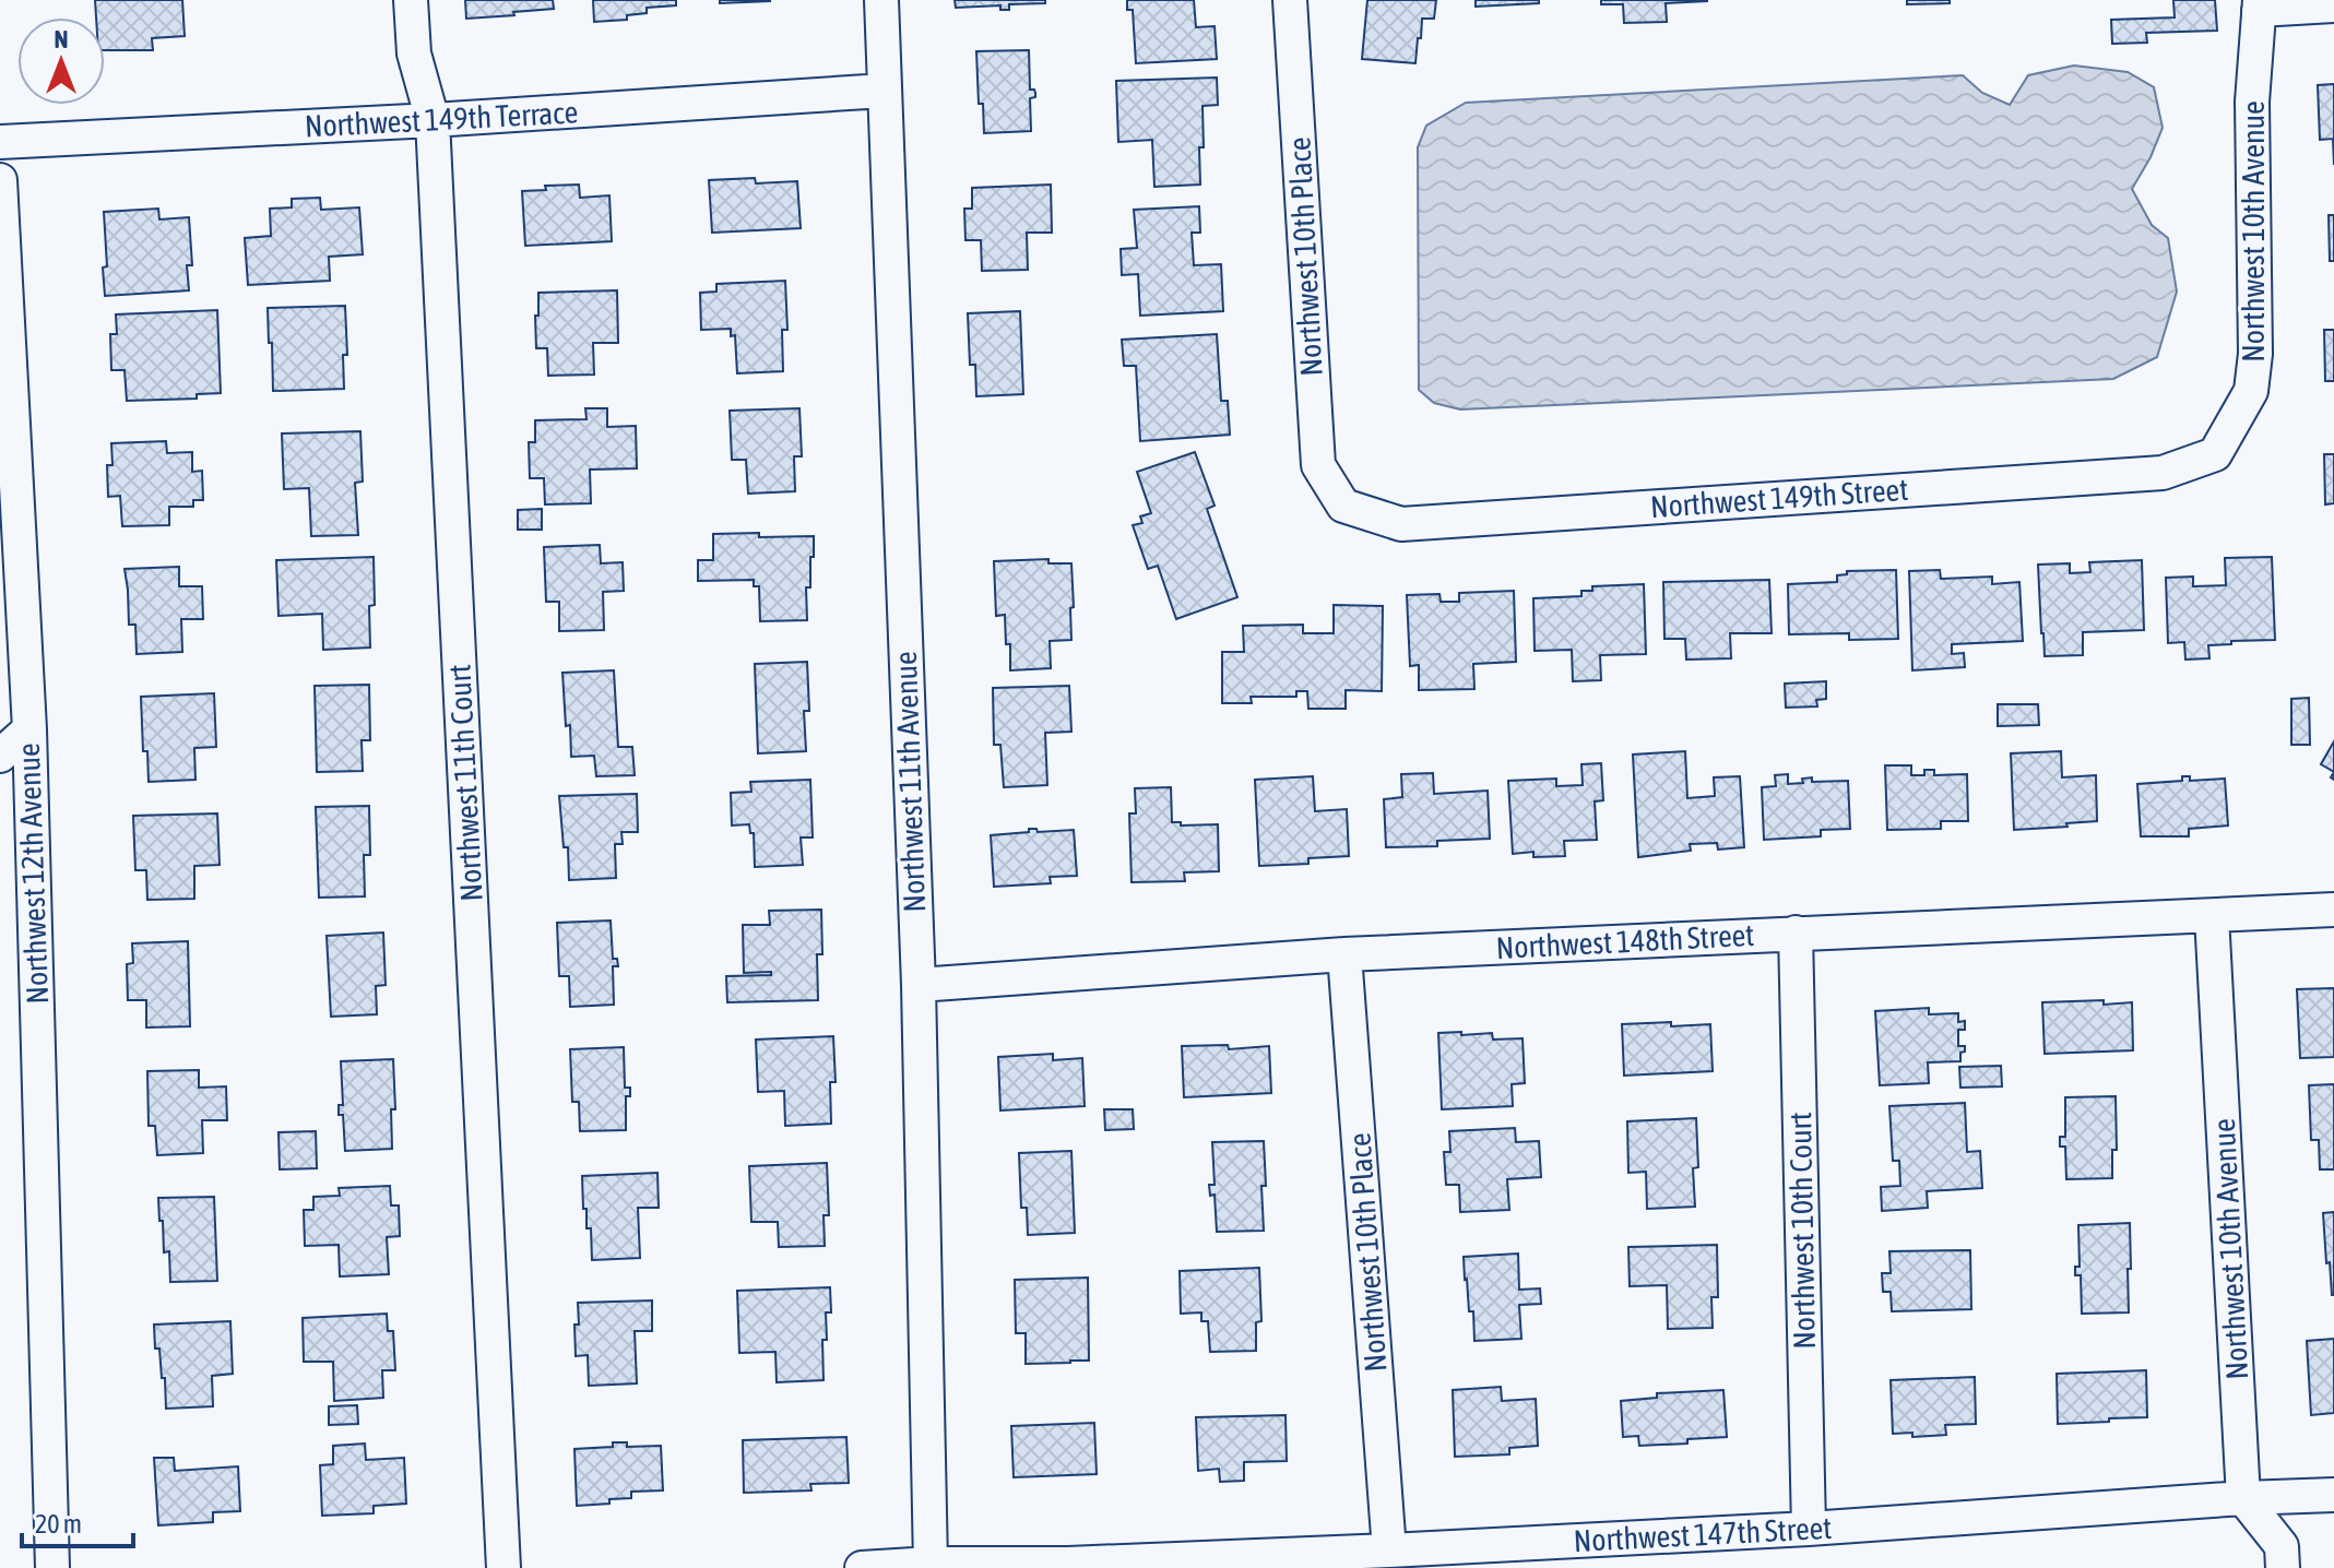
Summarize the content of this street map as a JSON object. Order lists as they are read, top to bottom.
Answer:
{
  "streets": {
    "street": [
      "Northwest 149th Terrace",
      "Northwest 10th Avenue",
      "Northwest 10th Place",
      "Northwest 149th Street",
      "Northwest 11th Avenue",
      "Northwest 11th Court",
      "Northwest 12th Avenue",
      "Northwest 148th Street",
      "Northwest 10th Court",
      "Northwest 147th Street"
    ]
  },
  "crossings": [
    ["Northwest 149th Terrace", "Northwest 11th Avenue"],
    ["Northwest 149th Terrace", "Northwest 11th Court"],
    ["Northwest 10th Avenue", "Northwest 149th Street"],
    ["Northwest 10th Avenue", "Northwest 148th Street"],
    ["Northwest 10th Avenue", "Northwest 147th Street"],
    ["Northwest 10th Place", "Northwest 149th Street"],
    ["Northwest 10th Place", "Northwest 148th Street"],
    ["Northwest 10th Place", "Northwest 147th Street"],
    ["Northwest 11th Avenue", "Northwest 148th Street"],
    ["Northwest 11th Avenue", "Northwest 147th Street"],
    ["Northwest 148th Street", "Northwest 10th Court"],
    ["Northwest 10th Court", "Northwest 147th Street"]
  ],
  "scale_bar": "20 m",
  "north": "top"
}
